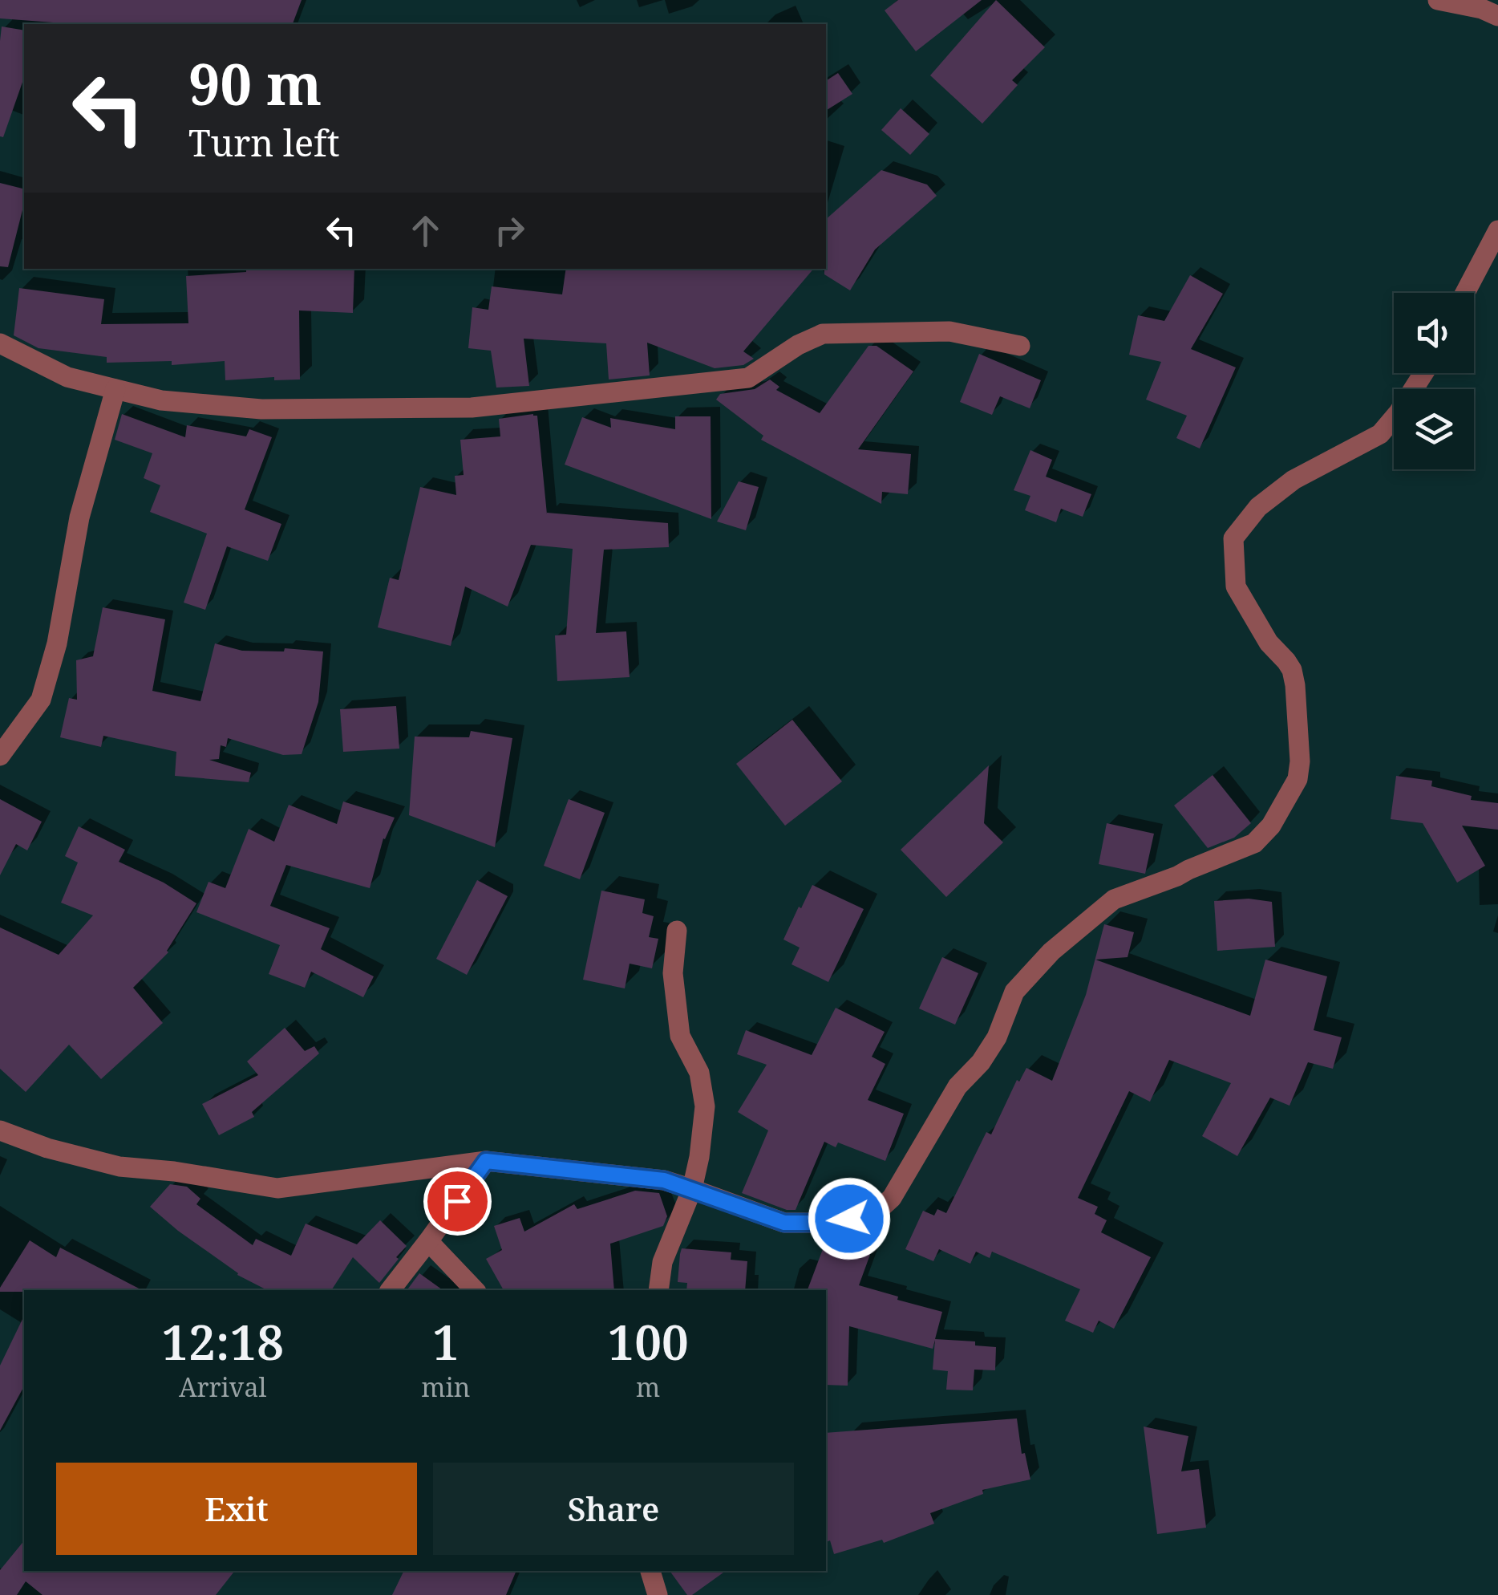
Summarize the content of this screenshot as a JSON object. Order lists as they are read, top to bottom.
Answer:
{
  "page": {
    "turn": ["90 m", "Turn left"],
    "eta": [
      "12:18",
      "Arrival",
      "1",
      "min",
      "100",
      "m"
    ],
    "buttons": ["Exit", "Share"]
  }
}
